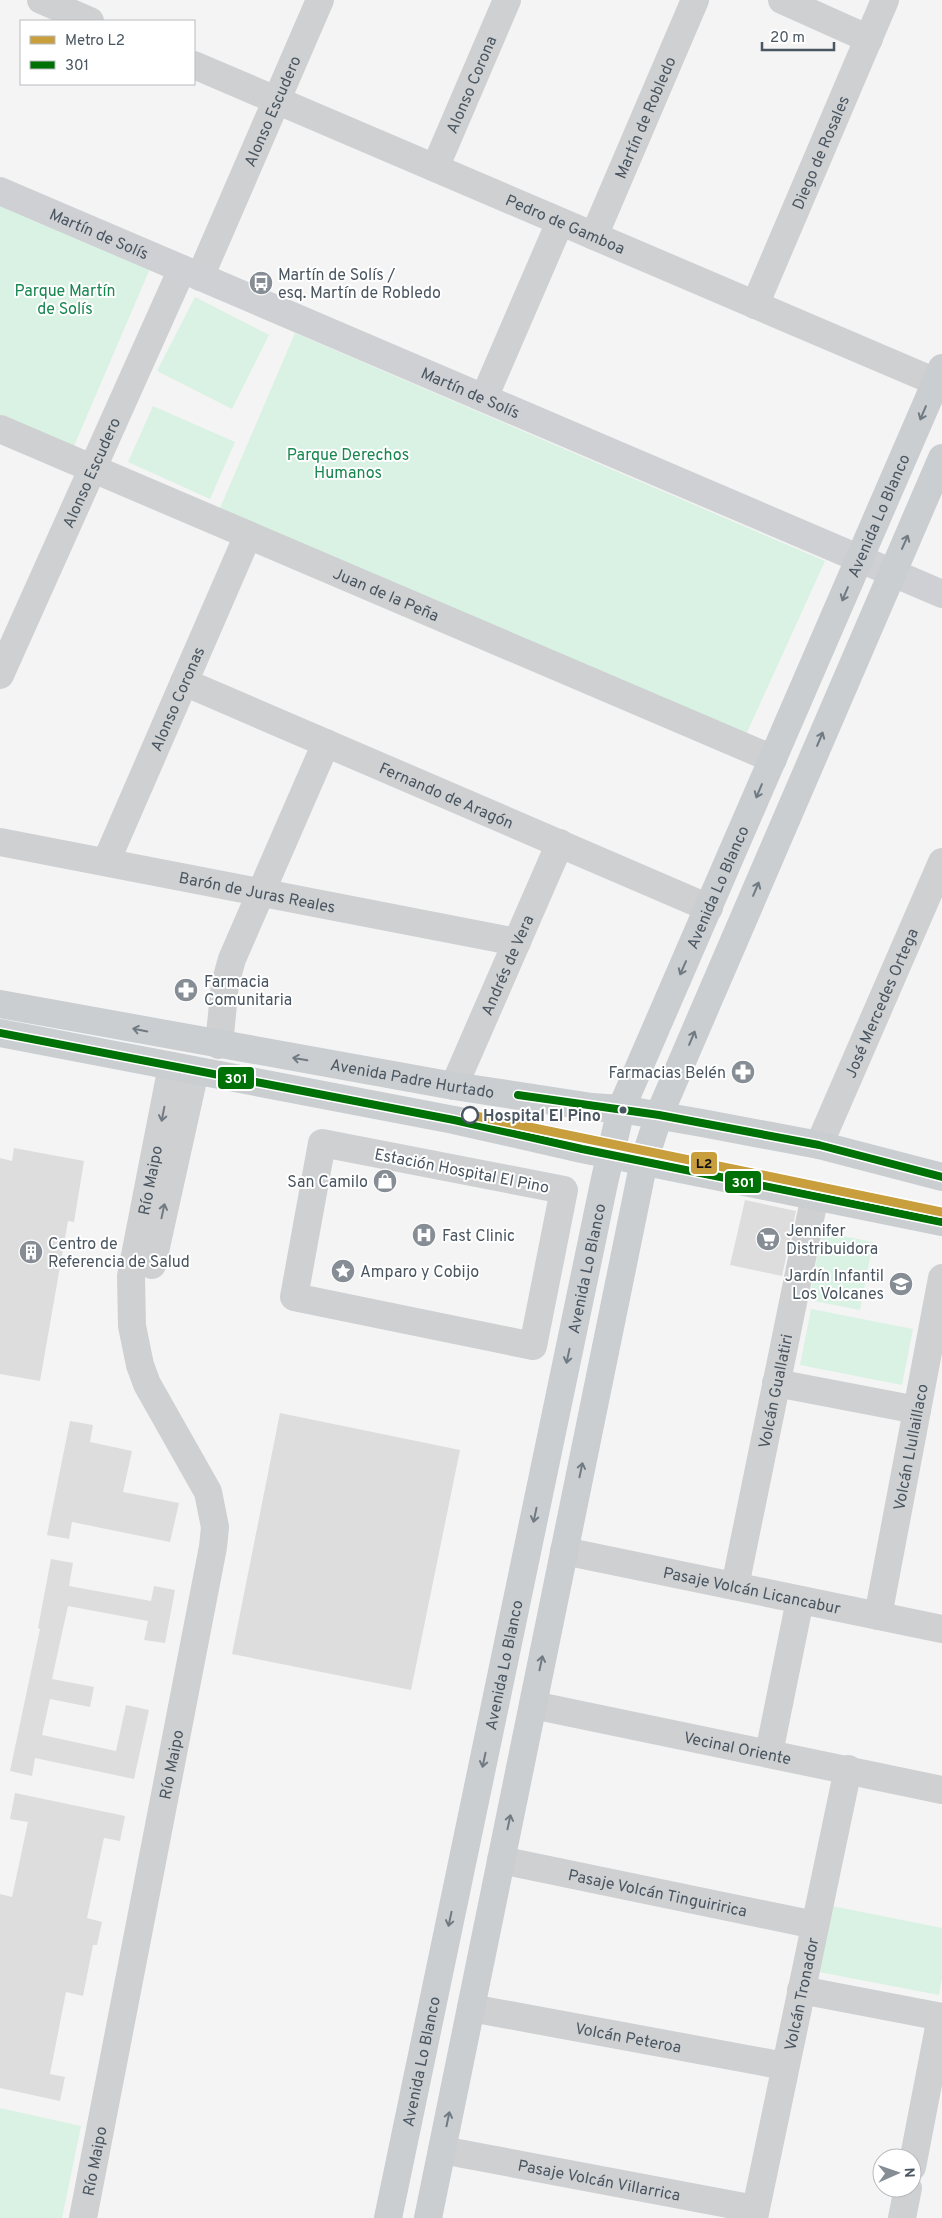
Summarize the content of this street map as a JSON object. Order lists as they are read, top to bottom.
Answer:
{
  "streets": {
    "main road": ["Avenida Lo Blanco", "Avenida Padre Hurtado"],
    "street": [
      "Alonso Corona",
      "Alonso Escudero",
      "Martín de Robledo",
      "Diego de Rosales",
      "Pedro de Gamboa",
      "Martín de Solís",
      "Juan de la Peña",
      "Alonso Coronas",
      "Fernando de Aragón",
      "Barón de Juras Reales",
      "Andrés de Vera",
      "José Mercedes Ortega",
      "Estación Hospital El Pino",
      "Río Maipo",
      "Volcán Guallatiri",
      "Volcán Llullaillaco",
      "Pasaje Volcán Licancabur",
      "Vecinal Oriente",
      "Pasaje Volcán Tinguiririca",
      "Volcán Tronador",
      "Volcán Peteroa",
      "Pasaje Volcán Villarrica"
    ]
  },
  "crossings": [
    ["Alonso Corona", "Pedro de Gamboa"],
    ["Alonso Escudero", "Pedro de Gamboa"],
    ["Alonso Escudero", "Martín de Solís"],
    ["Alonso Escudero", "Juan de la Peña"],
    ["Martín de Robledo", "Pedro de Gamboa"],
    ["Diego de Rosales", "Pedro de Gamboa"],
    ["Pedro de Gamboa", "Avenida Lo Blanco"],
    ["Martín de Solís", "Avenida Lo Blanco"],
    ["Avenida Lo Blanco", "Juan de la Peña"],
    ["Avenida Lo Blanco", "Fernando de Aragón"],
    ["Avenida Lo Blanco", "Avenida Padre Hurtado"],
    ["Juan de la Peña", "Alonso Coronas"],
    ["Alonso Coronas", "Fernando de Aragón"],
    ["Alonso Coronas", "Barón de Juras Reales"],
    ["Fernando de Aragón", "Andrés de Vera"],
    ["Barón de Juras Reales", "Andrés de Vera"],
    ["Andrés de Vera", "Avenida Padre Hurtado"],
    ["José Mercedes Ortega", "Avenida Padre Hurtado"],
    ["Avenida Padre Hurtado", "Río Maipo"],
    ["Avenida Padre Hurtado", "Volcán Guallatiri"],
    ["Volcán Guallatiri", "Pasaje Volcán Licancabur"],
    ["Volcán Llullaillaco", "Pasaje Volcán Licancabur"],
    ["Vecinal Oriente", "Volcán Tronador"],
    ["Pasaje Volcán Tinguiririca", "Volcán Tronador"],
    ["Volcán Tronador", "Volcán Peteroa"],
    ["Volcán Tronador", "Pasaje Volcán Villarrica"]
  ],
  "parks": ["Parque Martín de Solís", "Parque Derechos Humanos"],
  "places": {
    "bus stop": ["Martín de Solís / esq. Martín de Robledo"],
    "pharmacy": ["Farmacia Comunitaria", "Farmacias Belén"],
    "other": ["Hospital El Pino"],
    "shop": ["San Camilo"],
    "hospital": ["Fast Clinic"],
    "supermarket": ["Jennifer Distribuidora"],
    "building": ["Centro de Referencia de Salud"],
    "place": ["Amparo y Cobijo"],
    "school or university": ["Jardín Infantil Los Volcanes"]
  },
  "lines": ["transit line 301", "metro line L2"],
  "legend": ["Metro L2", "301"],
  "scale_bar": "20 m",
  "north": "right"
}
